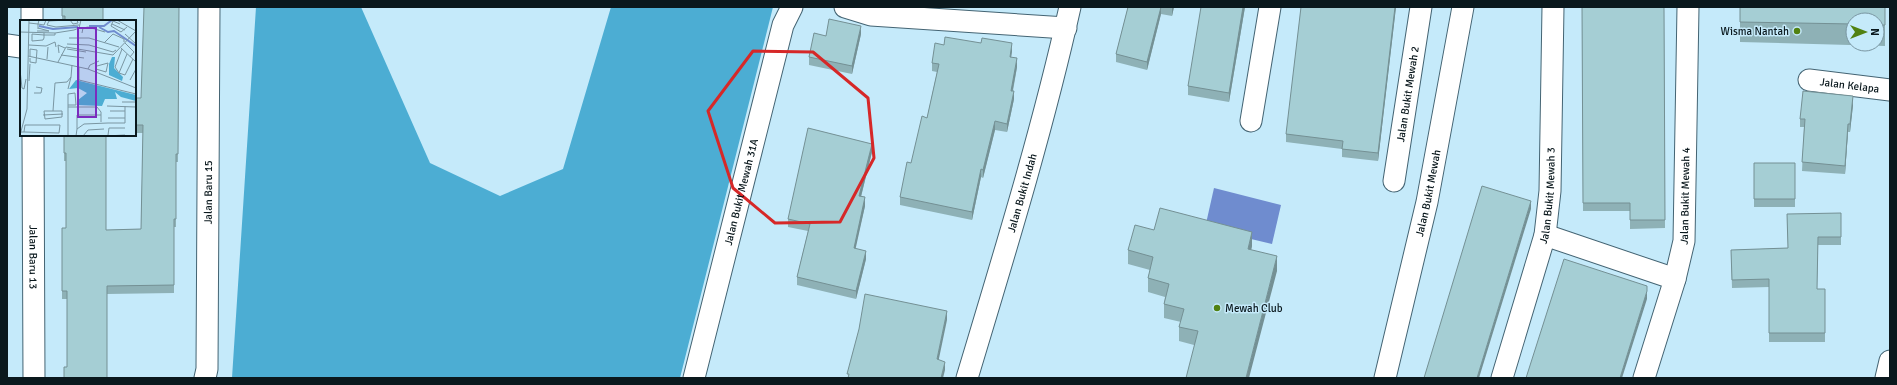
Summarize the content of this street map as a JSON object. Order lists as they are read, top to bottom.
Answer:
{
  "streets": {
    "street": [
      "Jalan Kelapa",
      "Jalan Bukit Mewah 2",
      "Jalan Bukit Mewah 31A",
      "Jalan Baru 15",
      "Jalan Bukit Indah",
      "Jalan Bukit Mewah",
      "Jalan Bukit Mewah 3",
      "Jalan Bukit Mewah 4",
      "Jalan Baru 13"
    ]
  },
  "places": ["Wisma Nantah", "Mewah Club"],
  "north": "right"
}
